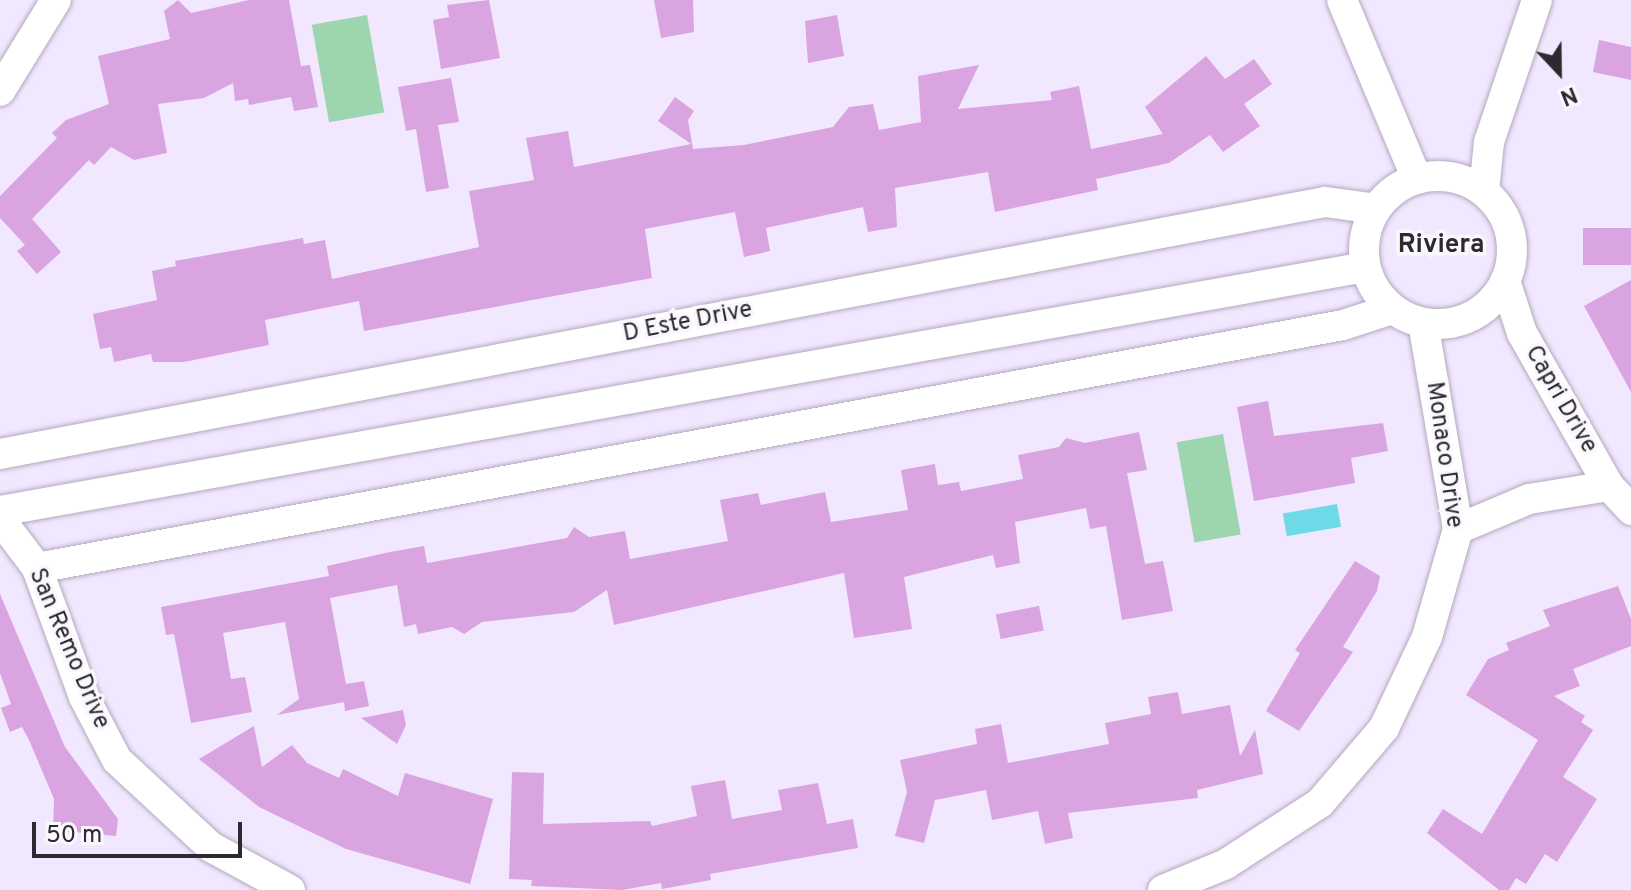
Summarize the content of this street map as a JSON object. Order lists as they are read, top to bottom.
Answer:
{
  "streets": {
    "street": [
      "D Este Drive",
      "Capri Drive",
      "Monaco Drive",
      "San Remo Drive"
    ]
  },
  "crossings": [
    ["D Este Drive", "Capri Drive"],
    ["D Este Drive", "Monaco Drive"],
    ["Capri Drive", "Monaco Drive"]
  ],
  "districts": ["Riviera"],
  "scale_bar": "50 m",
  "north": "bottom"
}
